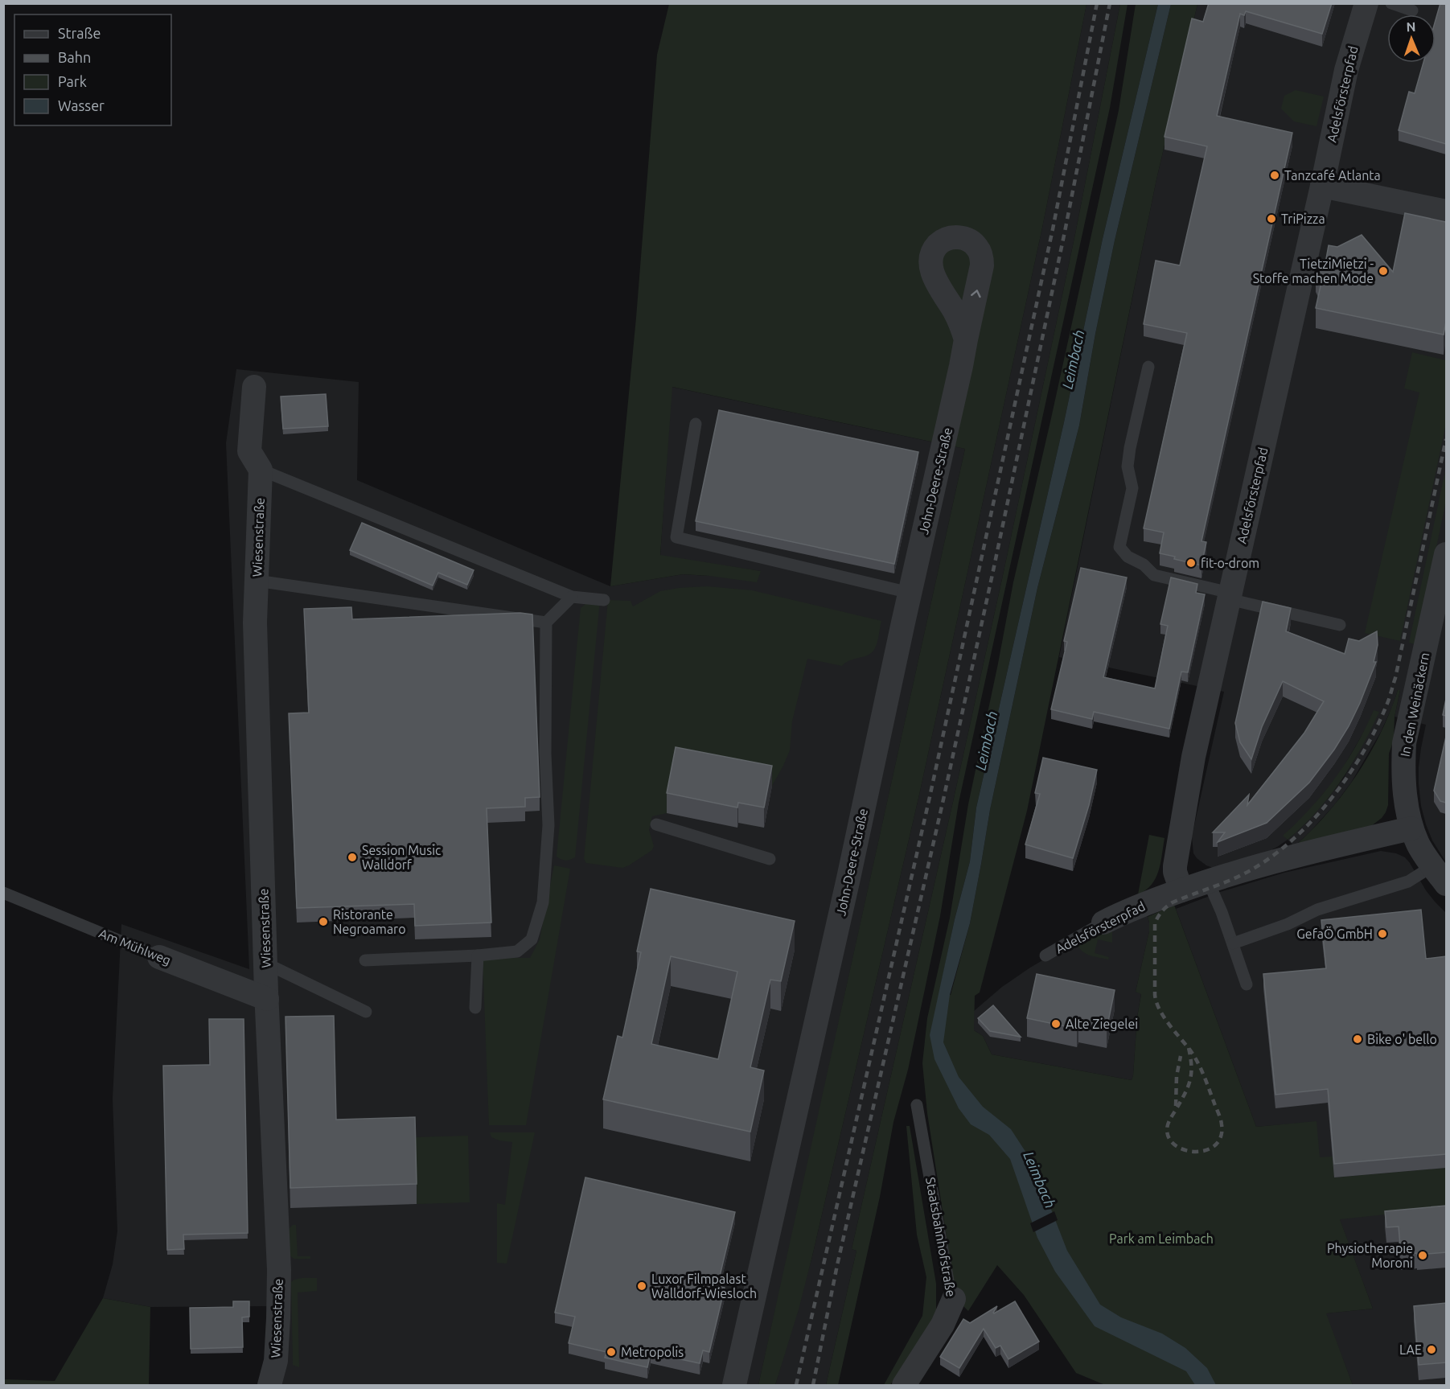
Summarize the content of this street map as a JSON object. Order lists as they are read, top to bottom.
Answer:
{
  "streets": {
    "street": [
      "Adelsförsterpfad",
      "John-Deere-Straße",
      "Wiesenstraße",
      "In den Weinäckern",
      "Am Mühlweg",
      "Staatsbahnhofstraße"
    ]
  },
  "crossings": [
    ["Adelsförsterpfad", "In den Weinäckern"],
    ["Wiesenstraße", "Am Mühlweg"]
  ],
  "water": ["Leimbach"],
  "parks": ["Park am Leimbach"],
  "places": [
    "Tanzcafé Atlanta",
    "TriPizza",
    "TietziMietzi - Stoffe machen Mode",
    "fit-o-drom",
    "Session Music Walldorf",
    "Ristorante Negroamaro",
    "GefaÖ GmbH",
    "Alte Ziegelei",
    "Bike o' bello",
    "Physiotherapie Moroni",
    "Luxor Filmpalast Walldorf-Wiesloch",
    "LAE",
    "Metropolis"
  ],
  "legend": [
    "Straße",
    "Bahn",
    "Park",
    "Wasser"
  ],
  "north": "top"
}
